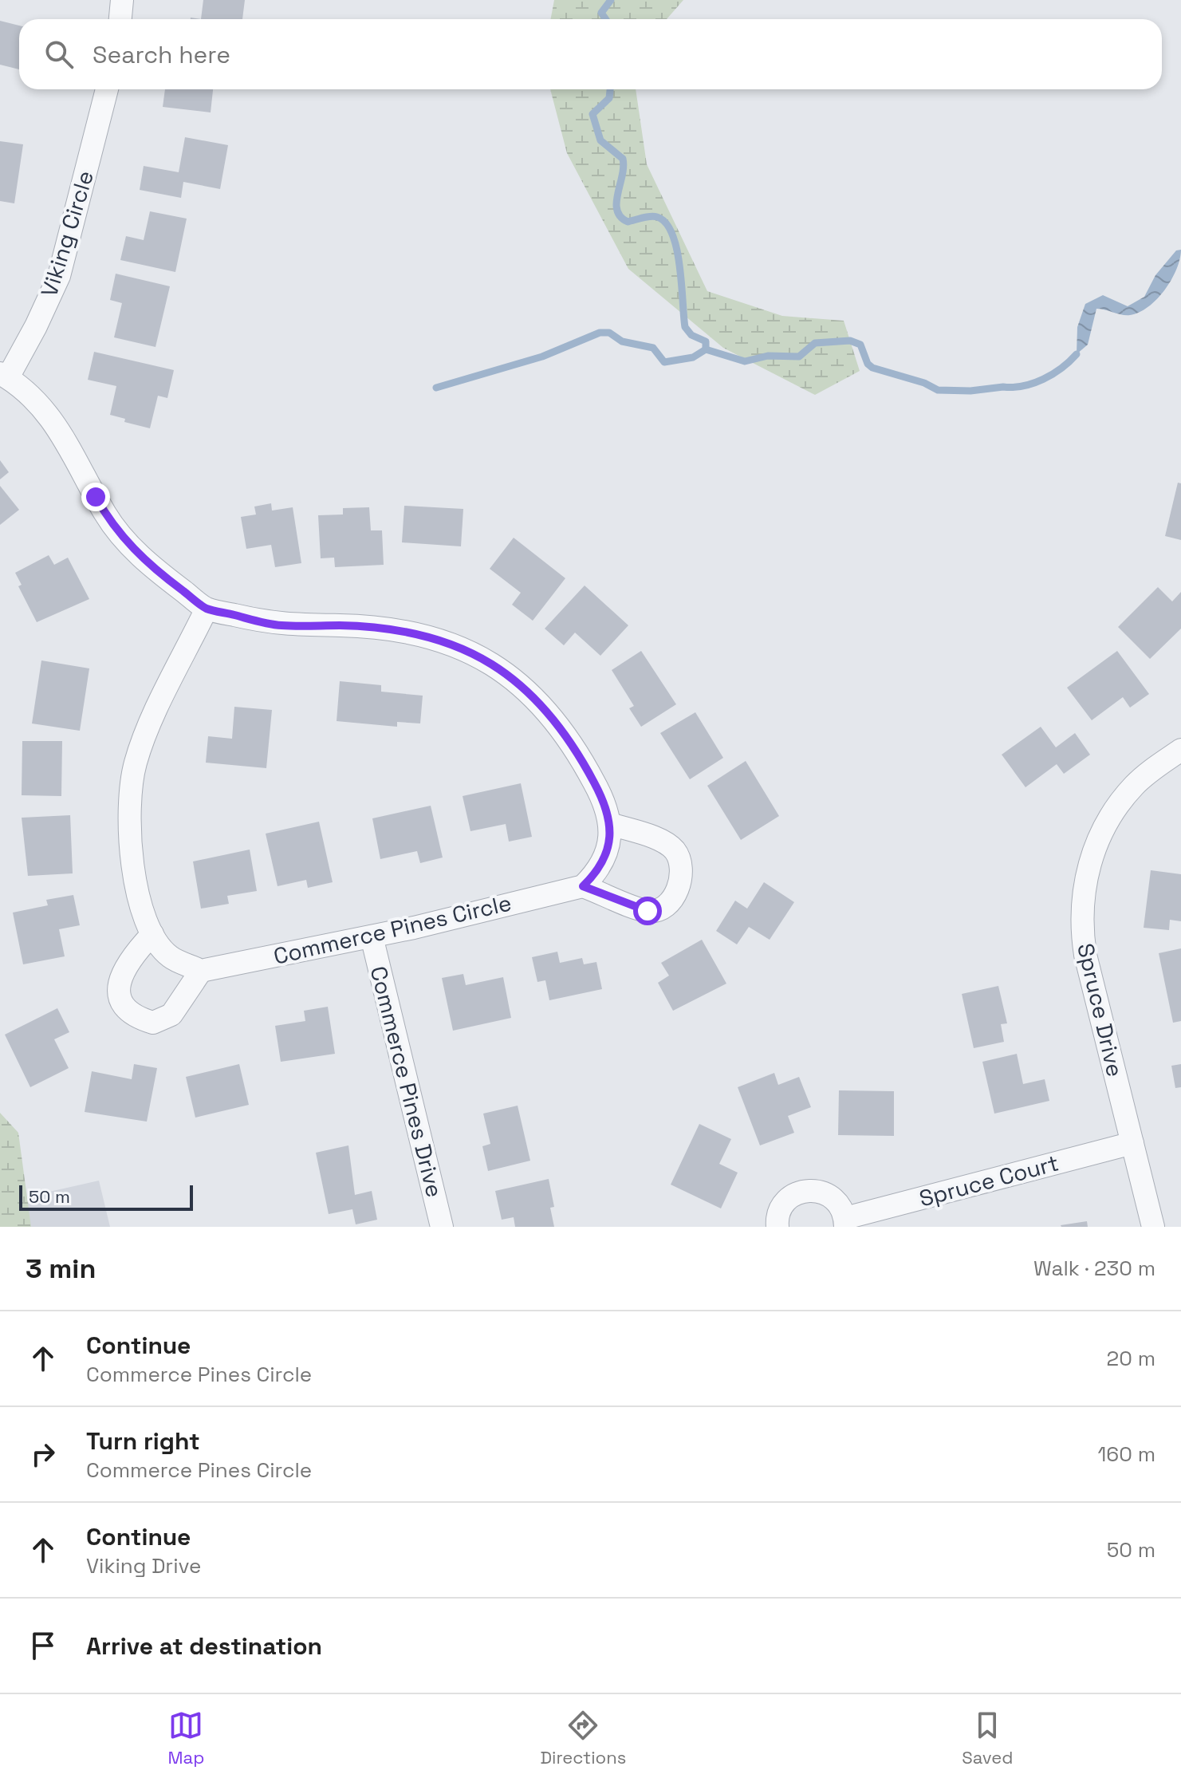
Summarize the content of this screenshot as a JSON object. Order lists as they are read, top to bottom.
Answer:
{
  "streets": {
    "street": [
      "Viking Circle",
      "Commerce Pines Circle",
      "Spruce Drive",
      "Commerce Pines Drive",
      "Spruce Court"
    ]
  },
  "crossings": [
    ["Commerce Pines Circle", "Commerce Pines Drive"],
    ["Spruce Drive", "Spruce Court"]
  ],
  "scale_bar": "50 m",
  "page": {
    "search": "Search here",
    "scale": "50 m",
    "heading": ["3 min", "Walk · 230 m"],
    "list": [
      ["Continue", "Commerce Pines Circle", "20 m"],
      ["Turn right", "Commerce Pines Circle", "160 m"],
      ["Continue", "Viking Drive", "50 m"],
      "Arrive at destination"
    ],
    "nav": ["Map", "Directions", "Saved"]
  }
}
